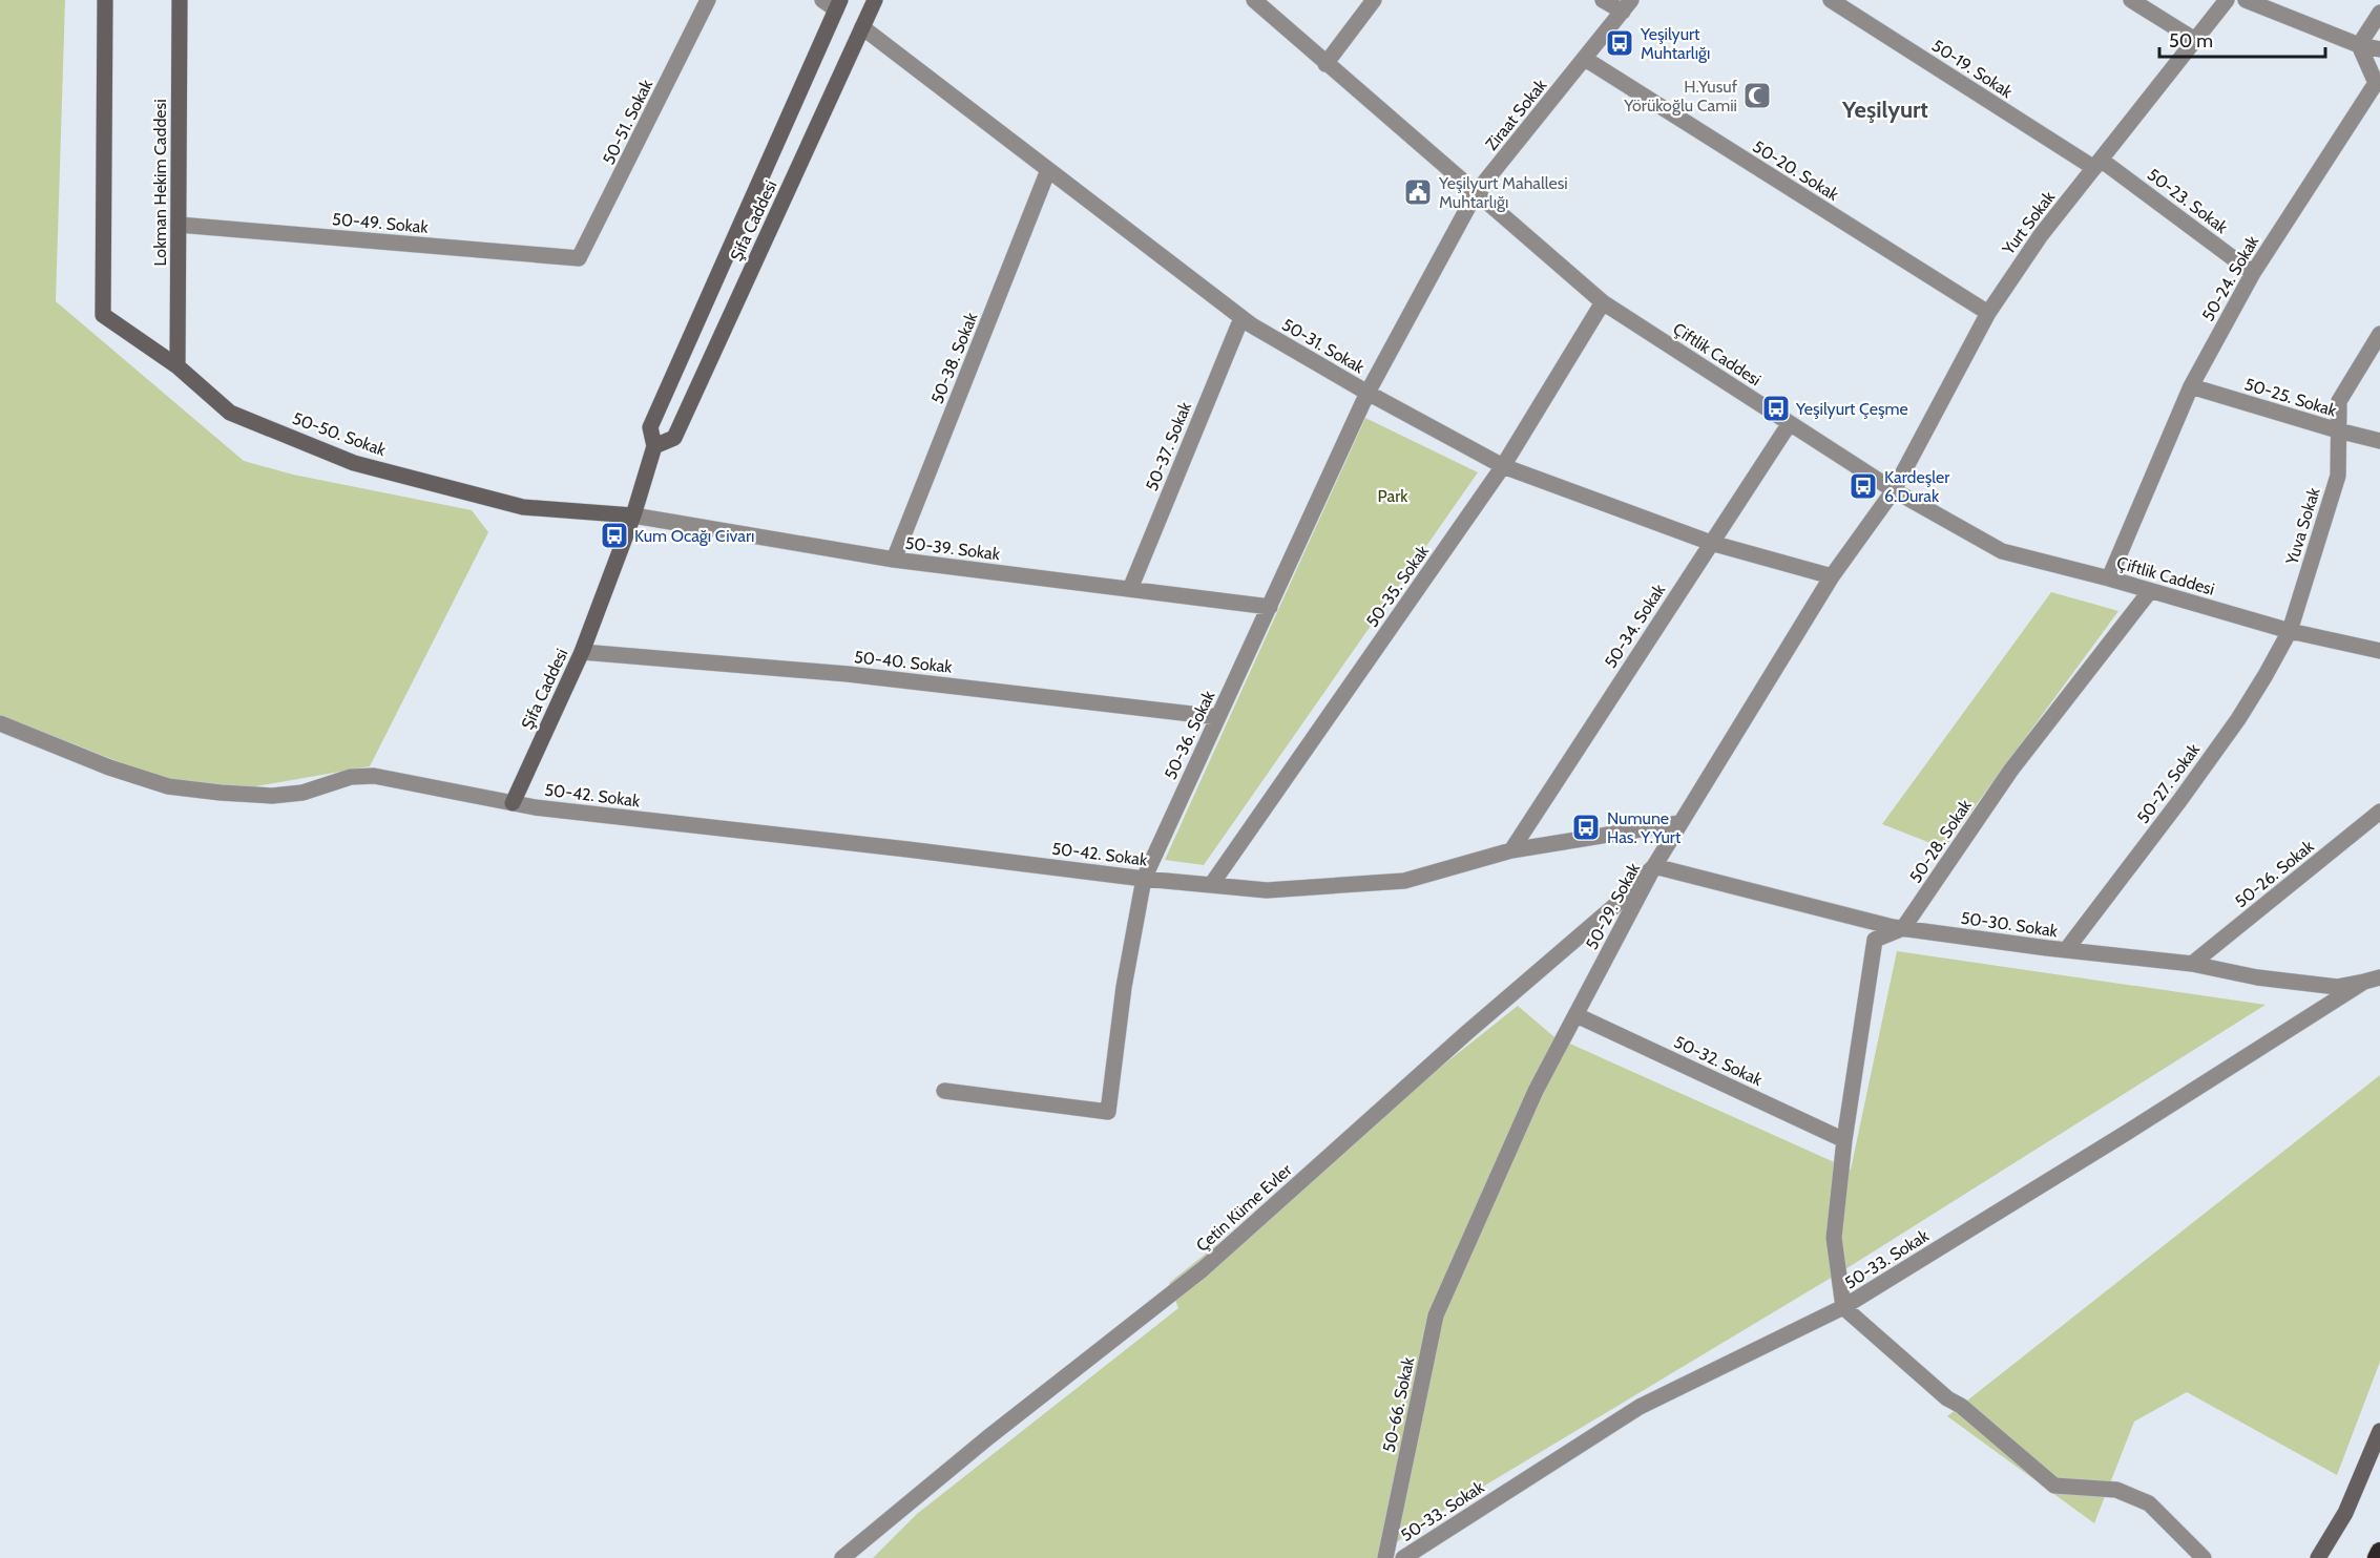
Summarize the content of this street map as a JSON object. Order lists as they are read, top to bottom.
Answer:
{
  "streets": {
    "street": [
      "50-19. Sokak",
      "Ziraat Sokak",
      "50-51. Sokak",
      "50-20. Sokak",
      "Lokman Hekim Caddesi",
      "50-23. Sokak",
      "Şifa Caddesi",
      "50-49. Sokak",
      "Yurt Sokak",
      "50-24. Sokak",
      "50-31. Sokak",
      "Çiftlik Caddesi",
      "50-38. Sokak",
      "50-25. Sokak",
      "50-50. Sokak",
      "50-37. Sokak",
      "Yuva Sokak",
      "50-39. Sokak",
      "50-35. Sokak",
      "50-34. Sokak",
      "50-40. Sokak",
      "50-36. Sokak",
      "50-27. Sokak",
      "50-42. Sokak",
      "50-28. Sokak",
      "50-26. Sokak",
      "50-29. Sokak",
      "50-30. Sokak",
      "50-32. Sokak",
      "Çetin Küme Evler",
      "50-33. Sokak",
      "50-66. Sokak"
    ]
  },
  "crossings": [
    ["50-19. Sokak", "50-23. Sokak"],
    ["50-19. Sokak", "Yurt Sokak"],
    ["Ziraat Sokak", "50-20. Sokak"],
    ["Ziraat Sokak", "50-31. Sokak"],
    ["Ziraat Sokak", "Çiftlik Caddesi"],
    ["Ziraat Sokak", "50-36. Sokak"],
    ["50-51. Sokak", "50-49. Sokak"],
    ["50-20. Sokak", "Yurt Sokak"],
    ["Lokman Hekim Caddesi", "50-49. Sokak"],
    ["Lokman Hekim Caddesi", "50-50. Sokak"],
    ["50-23. Sokak", "Yurt Sokak"],
    ["50-23. Sokak", "50-24. Sokak"],
    ["Şifa Caddesi", "50-31. Sokak"],
    ["Şifa Caddesi", "50-50. Sokak"],
    ["Şifa Caddesi", "50-39. Sokak"],
    ["Şifa Caddesi", "50-40. Sokak"],
    ["Şifa Caddesi", "50-42. Sokak"],
    ["Yurt Sokak", "Çiftlik Caddesi"],
    ["Yurt Sokak", "50-29. Sokak"],
    ["50-24. Sokak", "Çiftlik Caddesi"],
    ["50-24. Sokak", "50-25. Sokak"],
    ["50-31. Sokak", "50-38. Sokak"],
    ["50-31. Sokak", "50-37. Sokak"],
    ["50-31. Sokak", "50-35. Sokak"],
    ["50-31. Sokak", "50-34. Sokak"],
    ["50-31. Sokak", "50-36. Sokak"],
    ["50-31. Sokak", "50-29. Sokak"],
    ["Çiftlik Caddesi", "Yuva Sokak"],
    ["Çiftlik Caddesi", "50-35. Sokak"],
    ["Çiftlik Caddesi", "50-34. Sokak"],
    ["Çiftlik Caddesi", "50-27. Sokak"],
    ["Çiftlik Caddesi", "50-28. Sokak"],
    ["Çiftlik Caddesi", "50-29. Sokak"],
    ["50-38. Sokak", "50-39. Sokak"],
    ["50-25. Sokak", "Yuva Sokak"],
    ["50-50. Sokak", "50-39. Sokak"],
    ["50-37. Sokak", "50-39. Sokak"],
    ["Yuva Sokak", "50-27. Sokak"],
    ["50-39. Sokak", "50-36. Sokak"],
    ["50-35. Sokak", "50-42. Sokak"],
    ["50-34. Sokak", "50-42. Sokak"],
    ["50-40. Sokak", "50-36. Sokak"],
    ["50-36. Sokak", "50-42. Sokak"],
    ["50-27. Sokak", "50-30. Sokak"],
    ["50-42. Sokak", "50-29. Sokak"],
    ["50-28. Sokak", "50-30. Sokak"],
    ["50-26. Sokak", "50-30. Sokak"],
    ["50-29. Sokak", "50-30. Sokak"],
    ["50-29. Sokak", "50-32. Sokak"],
    ["50-29. Sokak", "Çetin Küme Evler"],
    ["50-29. Sokak", "50-66. Sokak"],
    ["50-30. Sokak", "Çetin Küme Evler"],
    ["50-30. Sokak", "50-33. Sokak"]
  ],
  "districts": ["Yeşilyurt"],
  "parks": ["Park"],
  "places": {
    "bus stop": [
      "Yeşilyurt Muhtarlığı",
      "Yeşilyurt Çeşme",
      "Kardeşler 6.Durak",
      "Kum Ocağı Civarı",
      "Numune Has. Y.Yurt"
    ],
    "mosque": ["H.Yusuf Yörükoğlu Camii"],
    "public building": ["Yeşilyurt Mahallesi Muhtarlığı"]
  },
  "scale_bar": "50 m"
}
